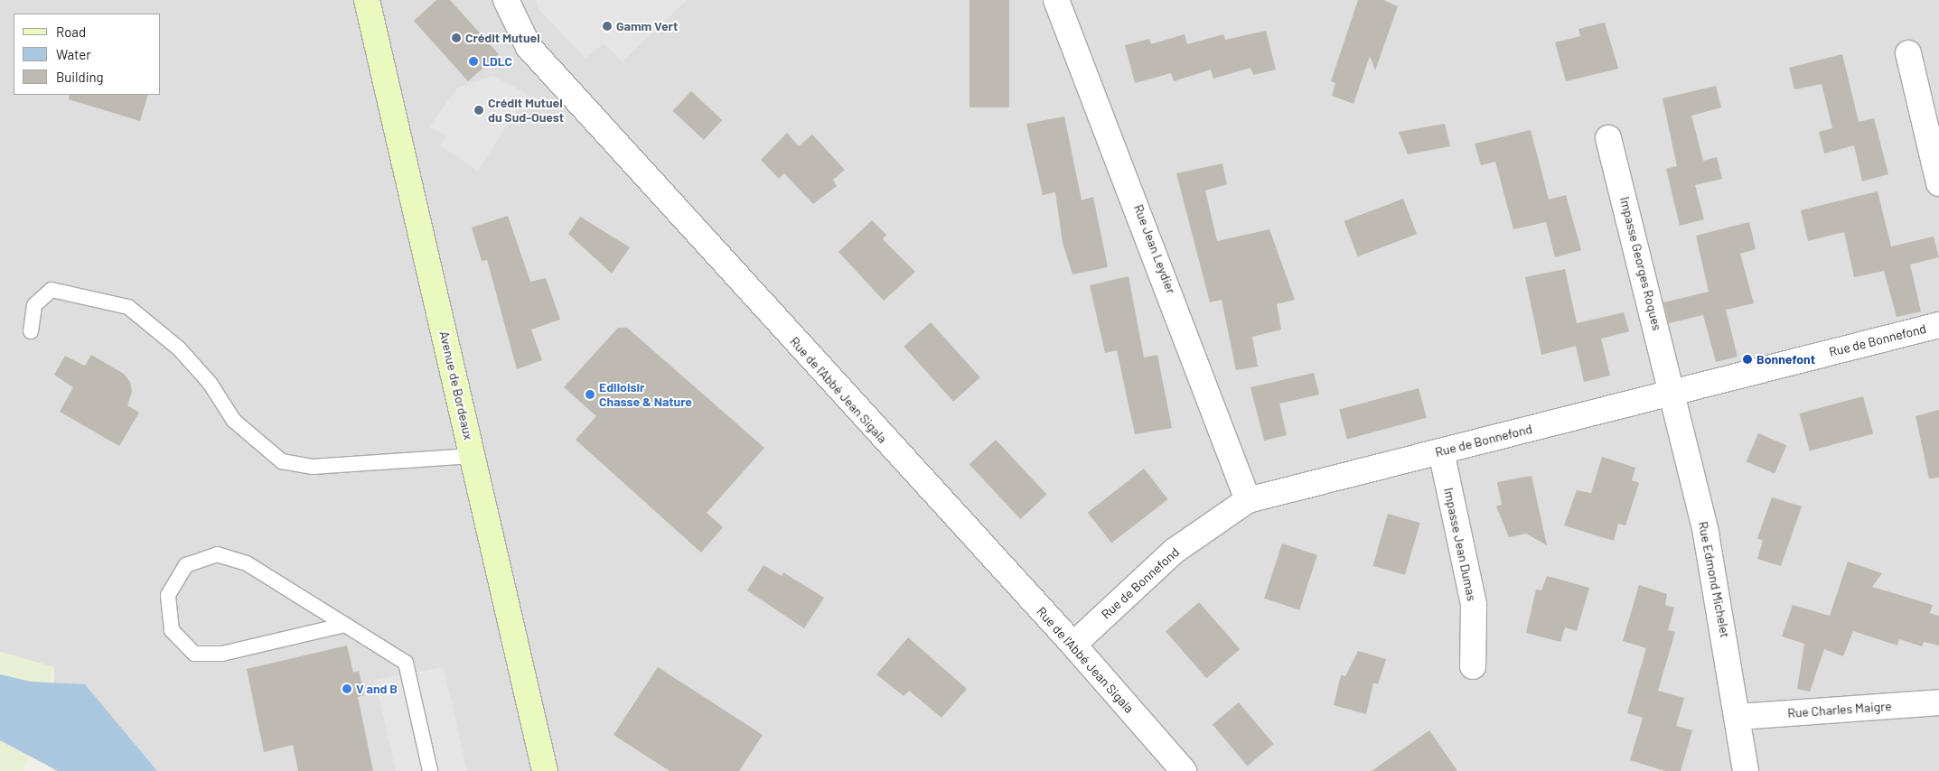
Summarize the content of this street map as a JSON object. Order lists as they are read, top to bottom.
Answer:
{
  "streets": {
    "main road": ["Avenue de Bordeaux"],
    "street": [
      "Rue Jean Leydier",
      "Impasse Georges Roques",
      "Rue de Bonnefond",
      "Rue de l'Abbé Jean Sigala",
      "Impasse Jean Dumas",
      "Rue Edmond Michelet",
      "Rue Charles Maigre"
    ]
  },
  "crossings": [
    ["Rue Jean Leydier", "Rue de Bonnefond"],
    ["Impasse Georges Roques", "Rue de Bonnefond"],
    ["Impasse Georges Roques", "Rue Edmond Michelet"],
    ["Rue de Bonnefond", "Rue de l'Abbé Jean Sigala"],
    ["Rue de Bonnefond", "Impasse Jean Dumas"],
    ["Rue de Bonnefond", "Rue Edmond Michelet"],
    ["Rue Edmond Michelet", "Rue Charles Maigre"]
  ],
  "places": [
    "Gamm Vert",
    "Crédit Mutuel",
    "LDLC",
    "Crédit Mutuel du Sud-Ouest",
    "Bonnefont",
    "Ediloisir Chasse & Nature",
    "V and B"
  ],
  "legend": ["Road", "Water", "Building"]
}
